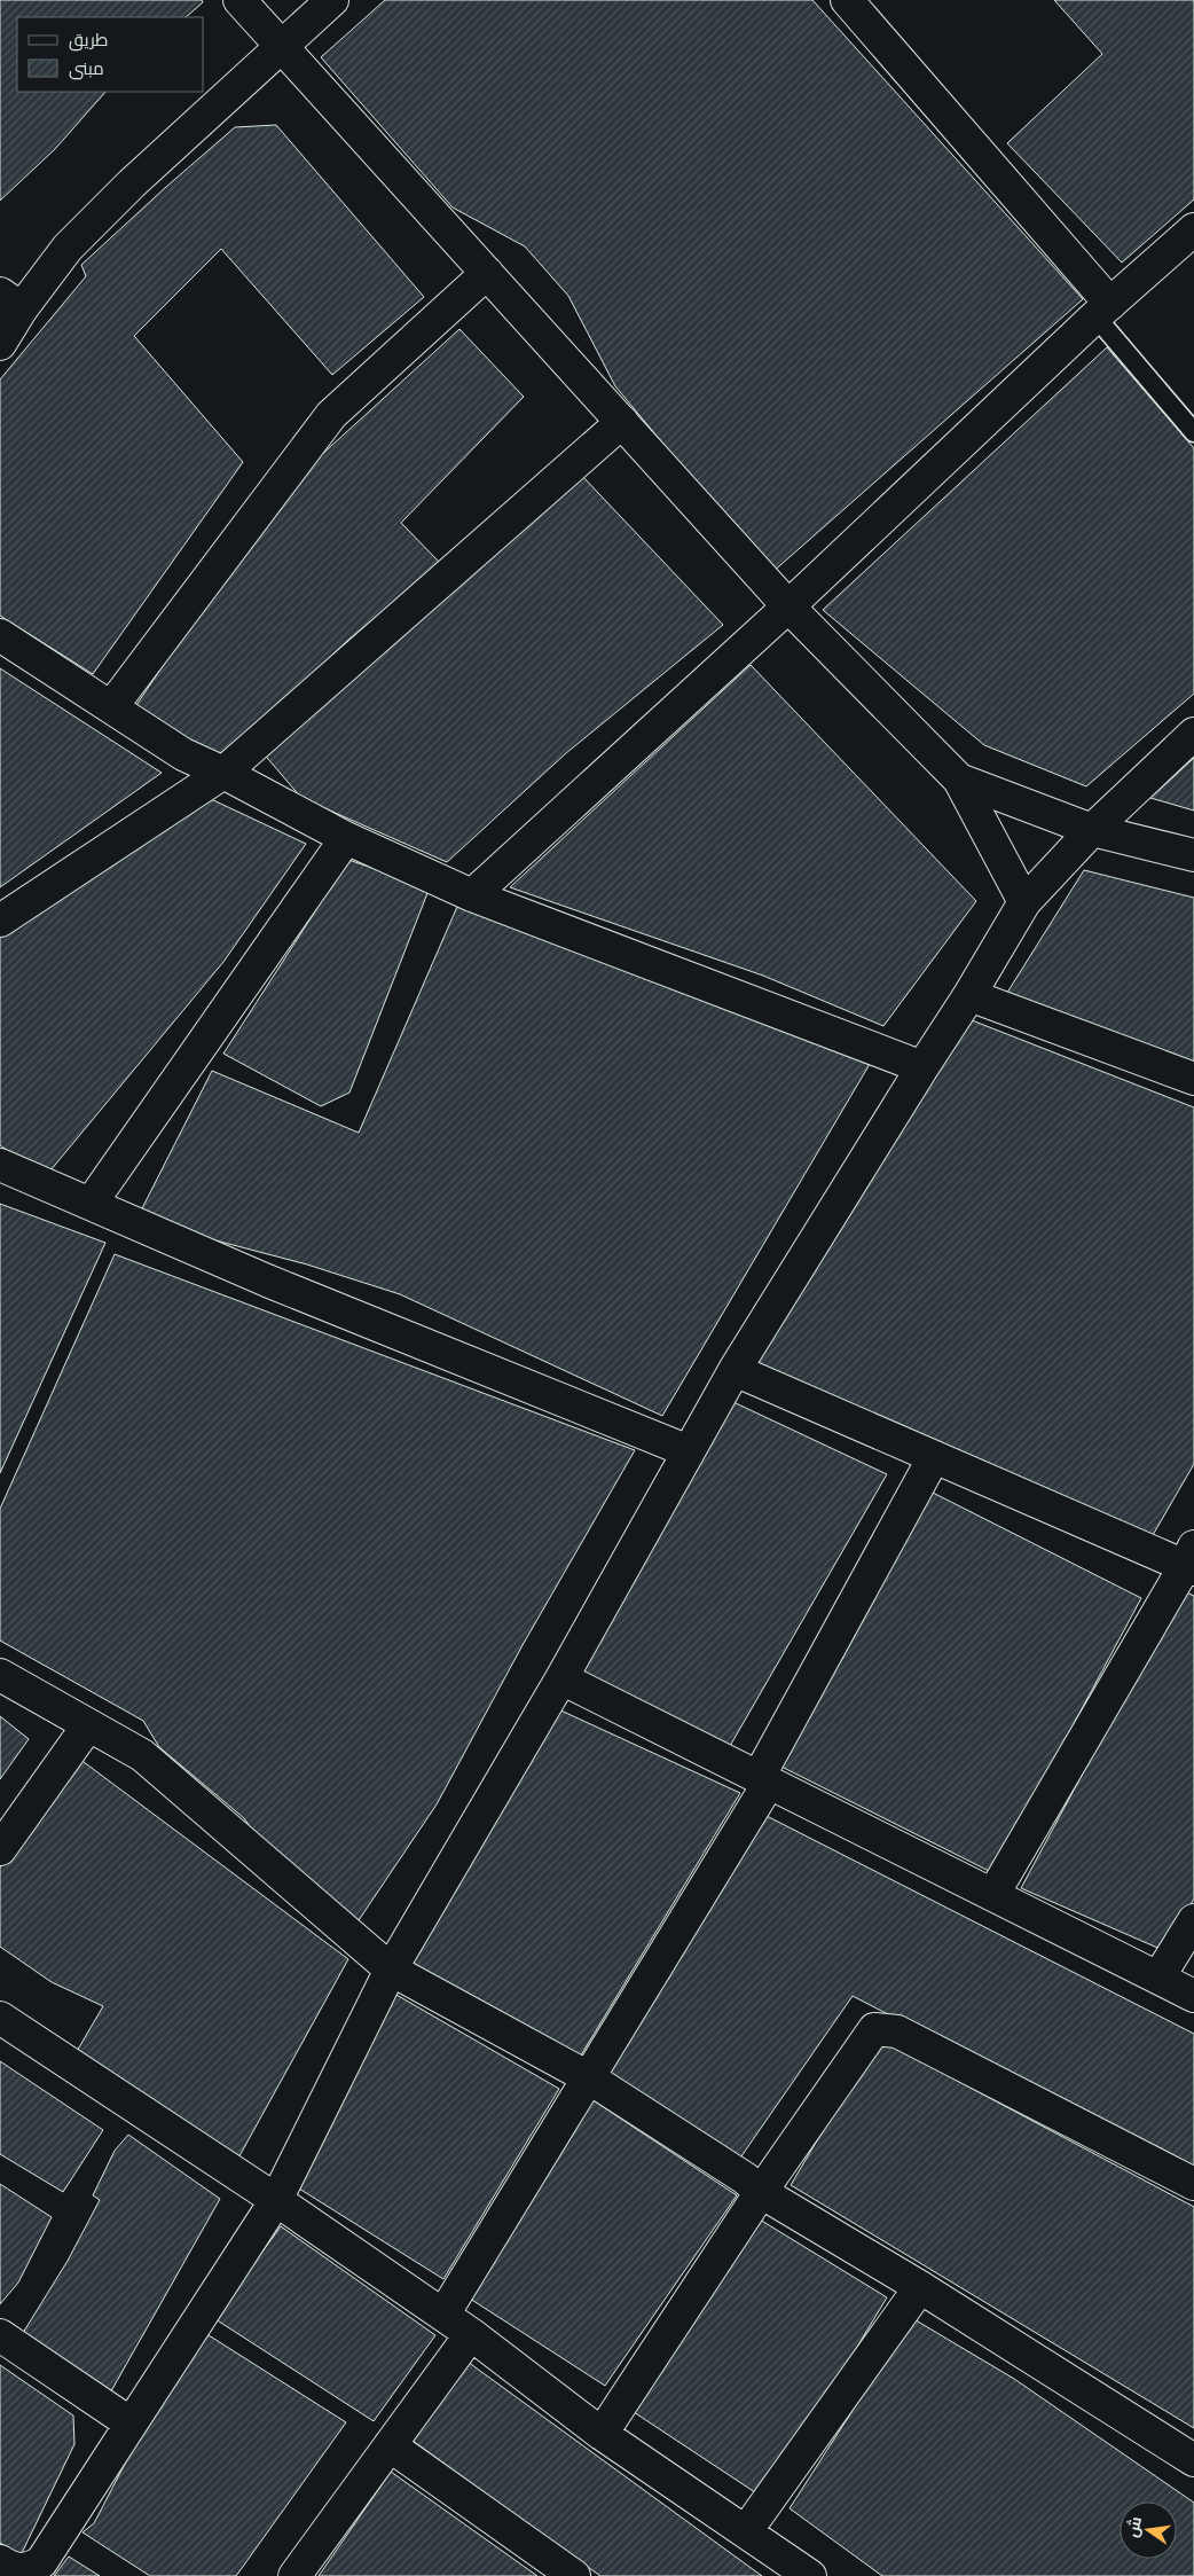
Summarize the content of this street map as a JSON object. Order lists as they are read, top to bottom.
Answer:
{
  "legend": ["طريق", "مبنى"],
  "north": "left"
}
